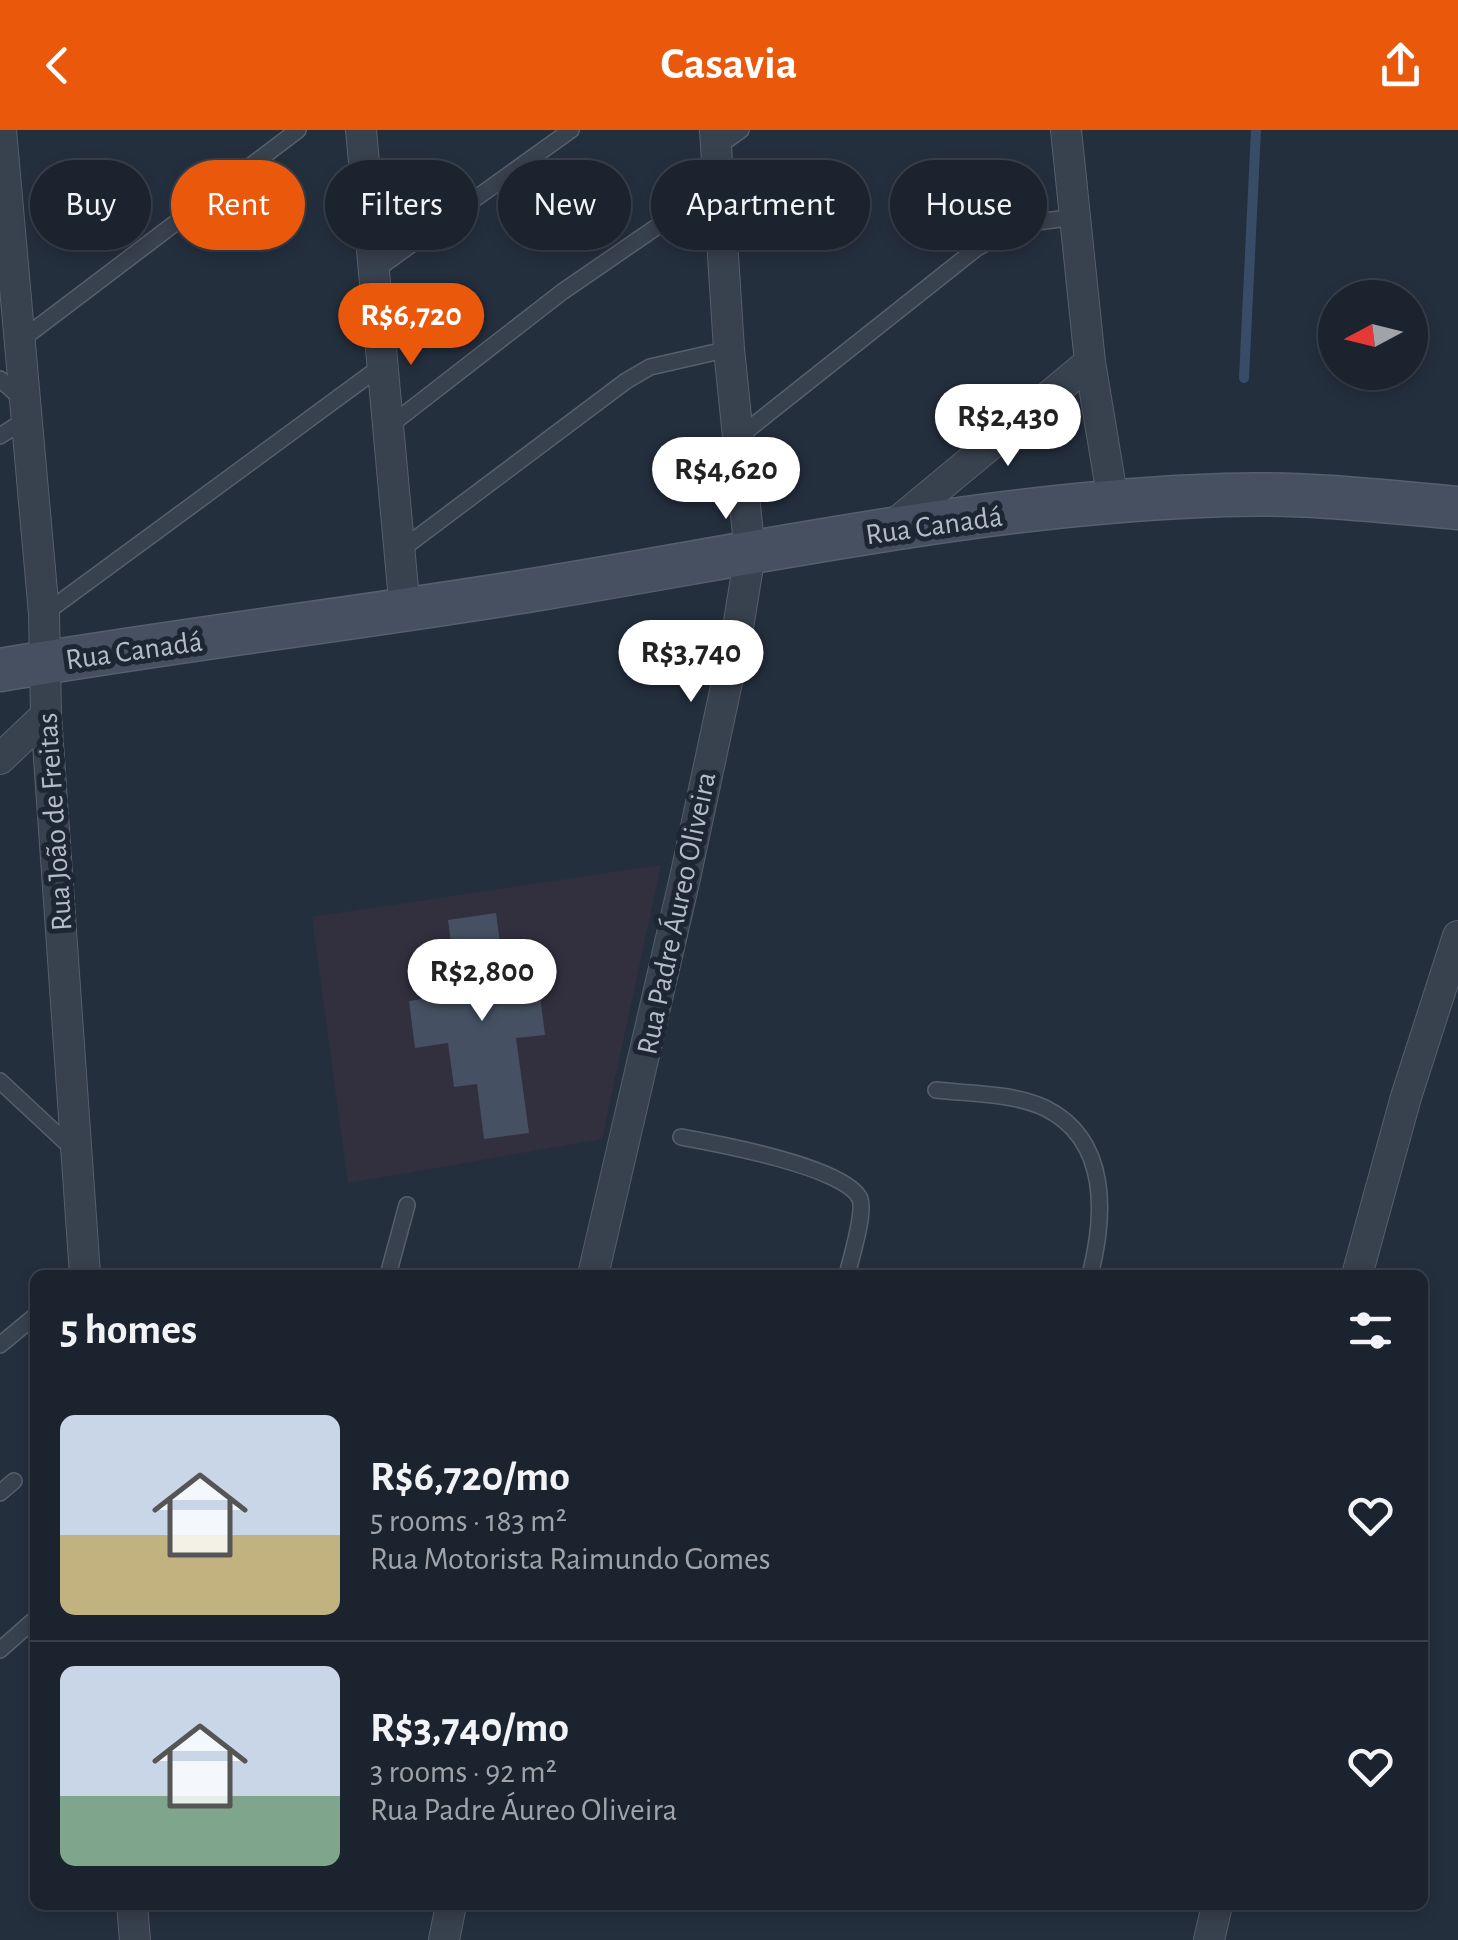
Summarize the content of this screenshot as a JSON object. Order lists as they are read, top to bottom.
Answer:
{
  "streets": {
    "street": ["Rua Canadá", "Rua João de Freitas", "Rua Padre Áureo Oliveira"]
  },
  "crossings": [
    ["Rua Canadá", "Rua João de Freitas"],
    ["Rua Canadá", "Rua Padre Áureo Oliveira"]
  ],
  "north": "left",
  "page": {
    "header": "Casavia",
    "chip": [
      "Buy",
      "Rent",
      "Filters",
      "New",
      "Apartment",
      "House"
    ],
    "price": [
      "R$6,720",
      "R$2,430",
      "R$4,620",
      "R$3,740",
      "R$2,800"
    ],
    "heading": "5 homes",
    "list": [
      {
        "name": "R$6,720/mo",
        "note": "5 rooms · 183 m² · Rua Motorista Raimundo Gomes"
      },
      {
        "name": "R$3,740/mo",
        "note": "3 rooms · 92 m² · Rua Padre Áureo Oliveira"
      }
    ]
  }
}
